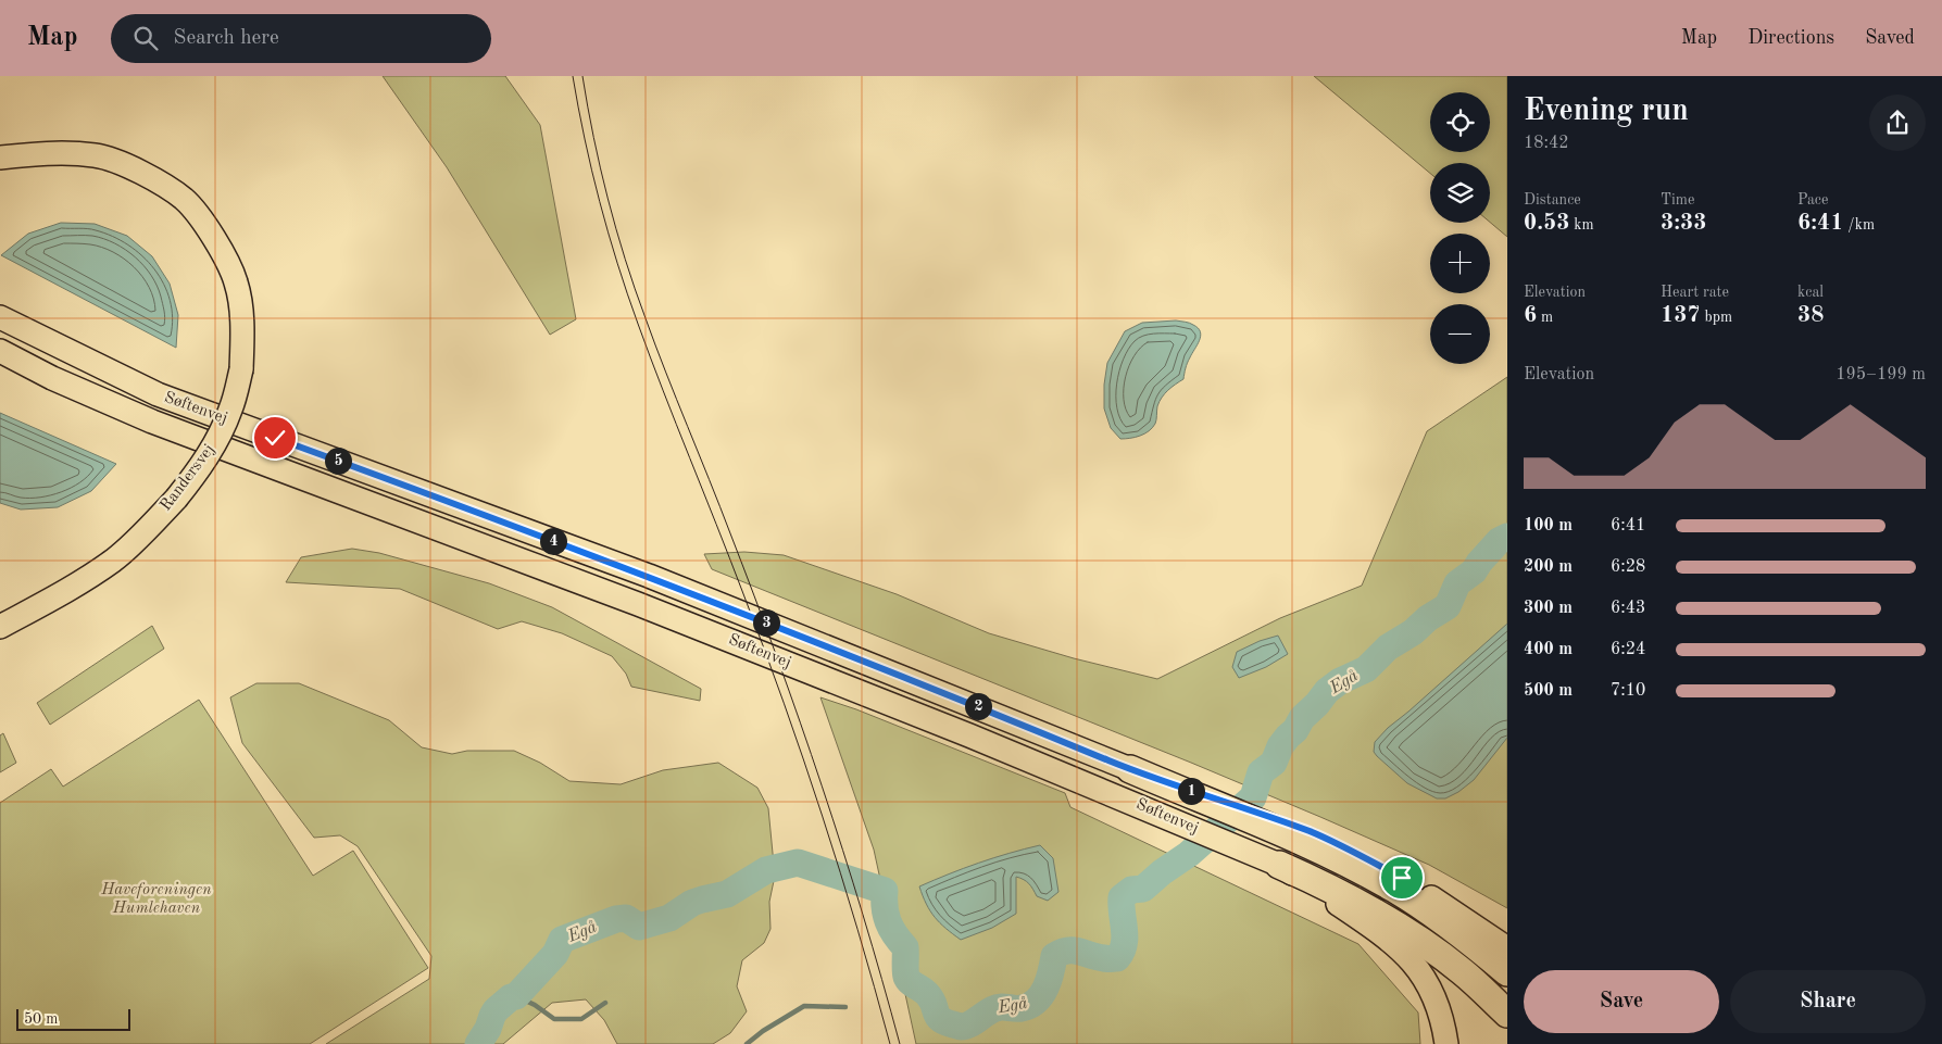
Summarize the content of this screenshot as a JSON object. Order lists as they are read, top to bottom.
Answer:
{
  "streets": {
    "main road": ["Søftenvej", "Randersvej"]
  },
  "water": ["Egå"],
  "parks": ["Haveforeningen Humlehaven"],
  "scale_bar": "50 m",
  "page": {
    "header": "Map",
    "search": "Search here",
    "nav": ["Map", "Directions", "Saved"],
    "heading": ["Evening run", "18:42"],
    "map_buttons": ["+", "−"],
    "stats": [
      ["Distance", "0.53 km"],
      ["Time", "3:33"],
      ["Pace", "6:41 /km"],
      ["Elevation", "6 m"],
      ["Heart rate", "137 bpm"],
      ["kcal", "38"]
    ],
    "chart": ["Elevation", "195–199 m"],
    "pins": [
      "5",
      "4",
      "3",
      "2",
      "1"
    ],
    "list": [
      {
        "name": "100 m",
        "note": "6:41"
      },
      {
        "name": "200 m",
        "note": "6:28"
      },
      {
        "name": "300 m",
        "note": "6:43"
      },
      {
        "name": "400 m",
        "note": "6:24"
      },
      {
        "name": "500 m",
        "note": "7:10"
      }
    ],
    "buttons": ["Save", "Share"],
    "scale": "50 m"
  }
}
